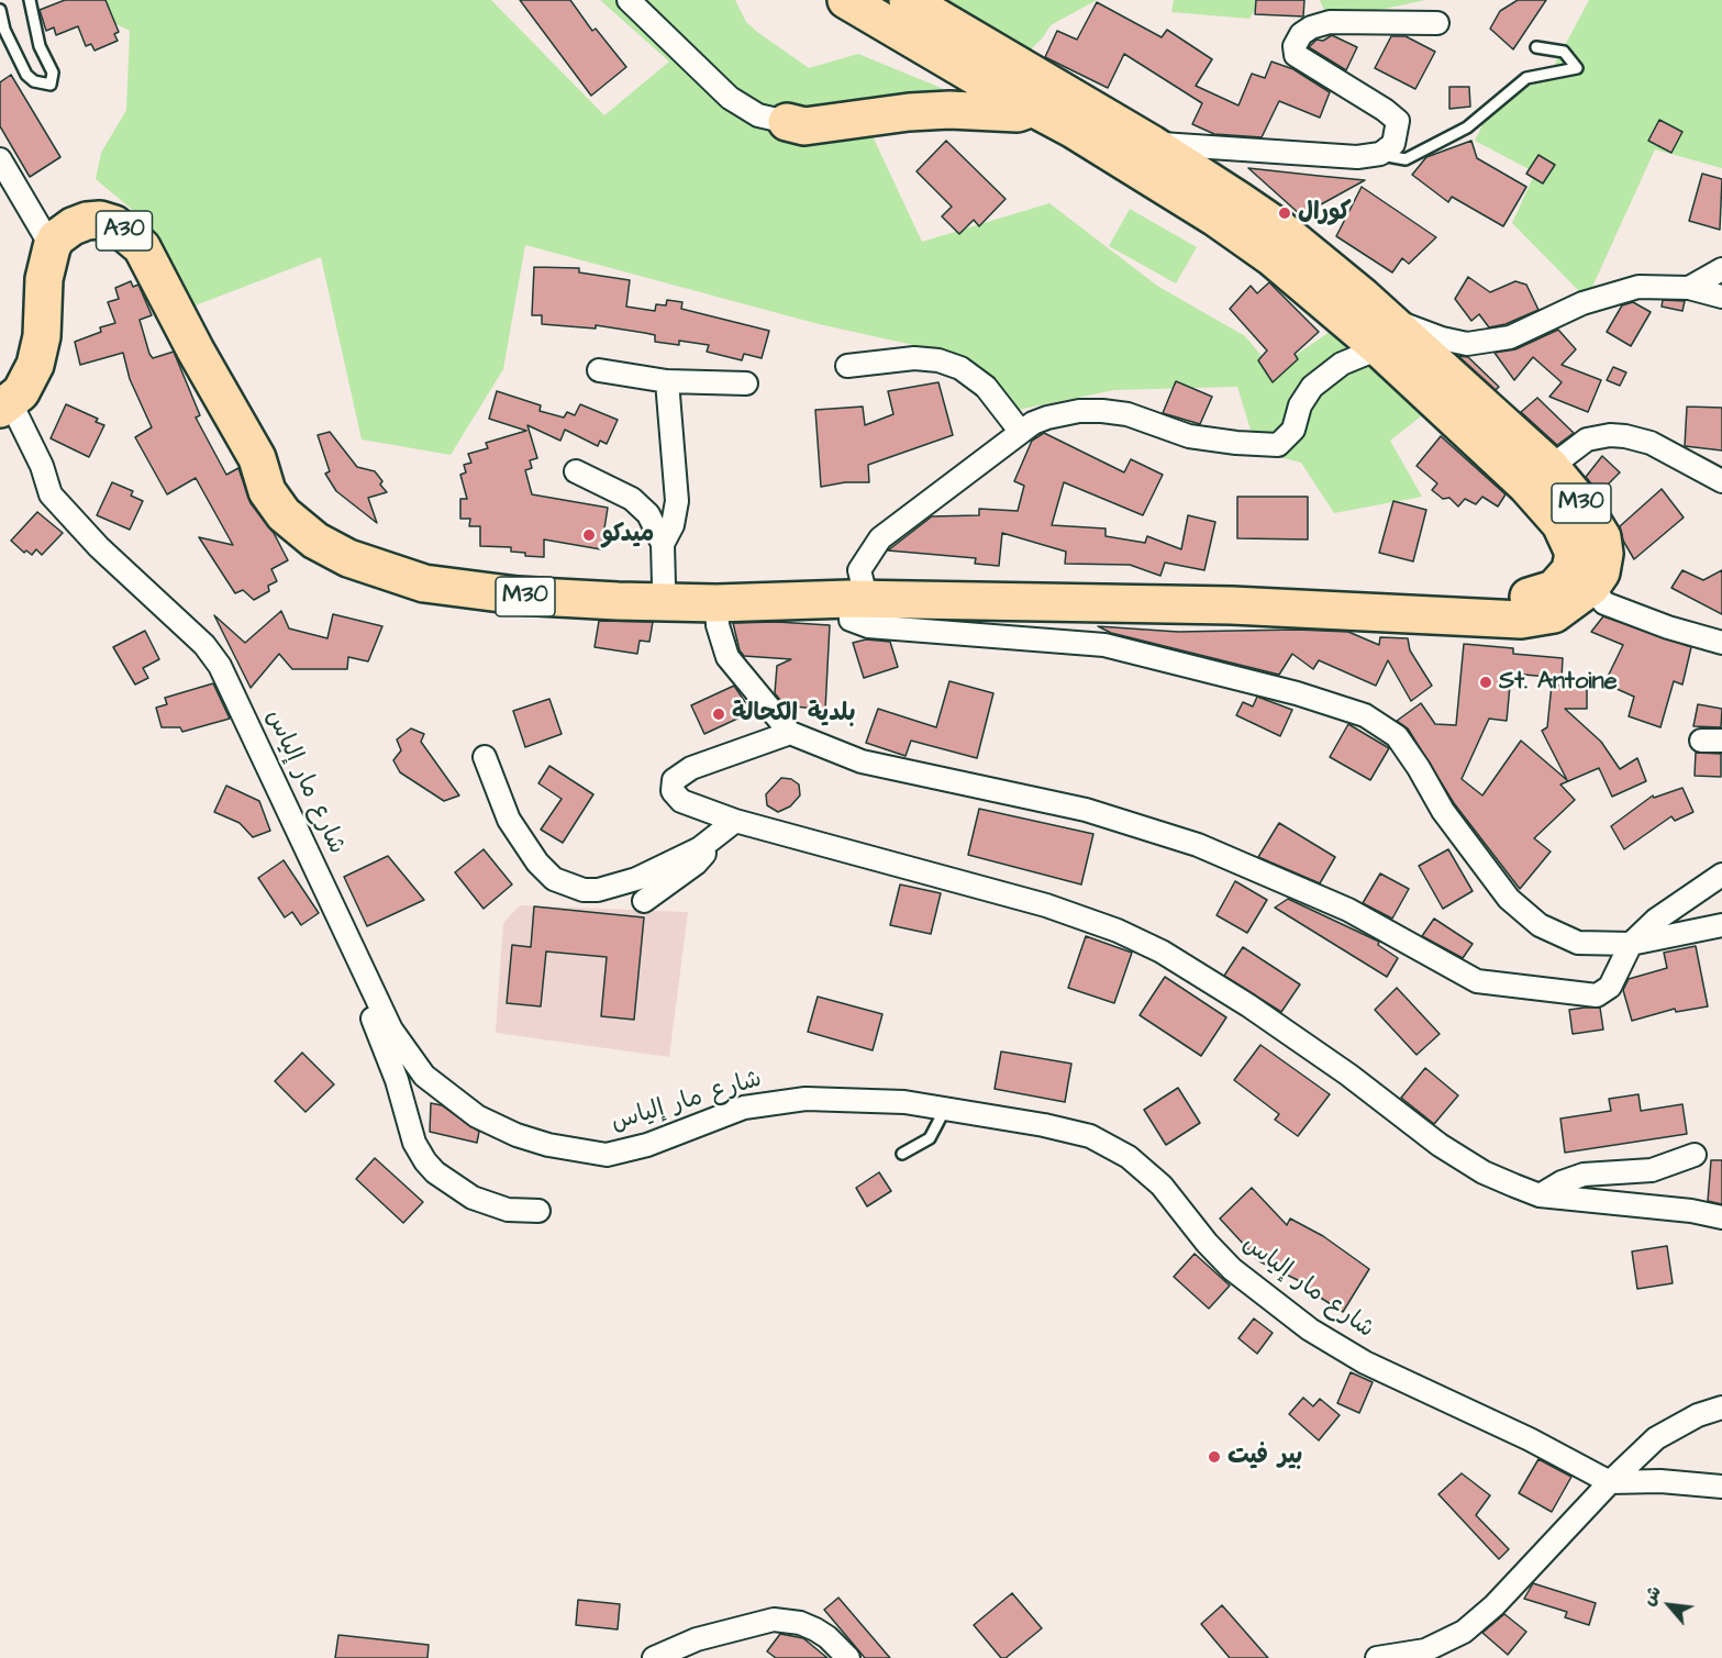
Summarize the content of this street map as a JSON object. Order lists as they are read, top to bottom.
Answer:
{
  "streets": {
    "highway": ["A30", "M30"],
    "street": ["شارع مار إلياس"]
  },
  "crossings": [
    ["A30", "M30"]
  ],
  "places": [
    "كورال",
    "ميدكو",
    "St. Antoine",
    "بلدية الكحالة",
    "بير فيت"
  ],
  "north": "top left"
}
